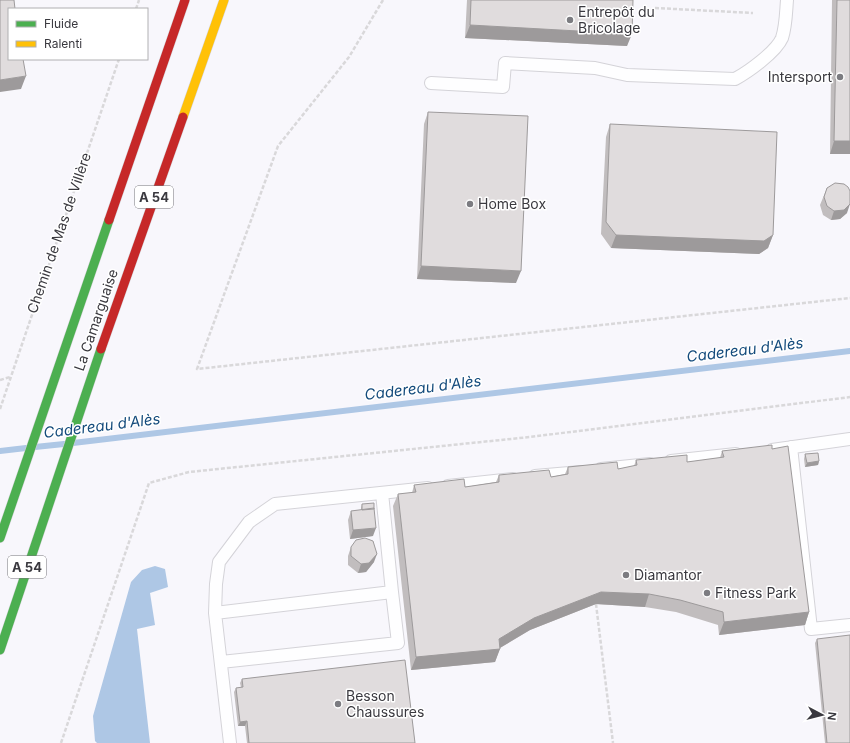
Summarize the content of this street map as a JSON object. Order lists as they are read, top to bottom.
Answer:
{
  "streets": {
    "highway": ["A 54", "La Camarguaise"],
    "path": ["Chemin de Mas de Villère"]
  },
  "water": ["Cadereau d'Alès"],
  "places": [
    "Entrepôt du Bricolage",
    "Intersport",
    "Home Box",
    "Diamantor",
    "Fitness Park",
    "Besson Chaussures"
  ],
  "legend": ["Fluide", "Ralenti"],
  "north": "right"
}
